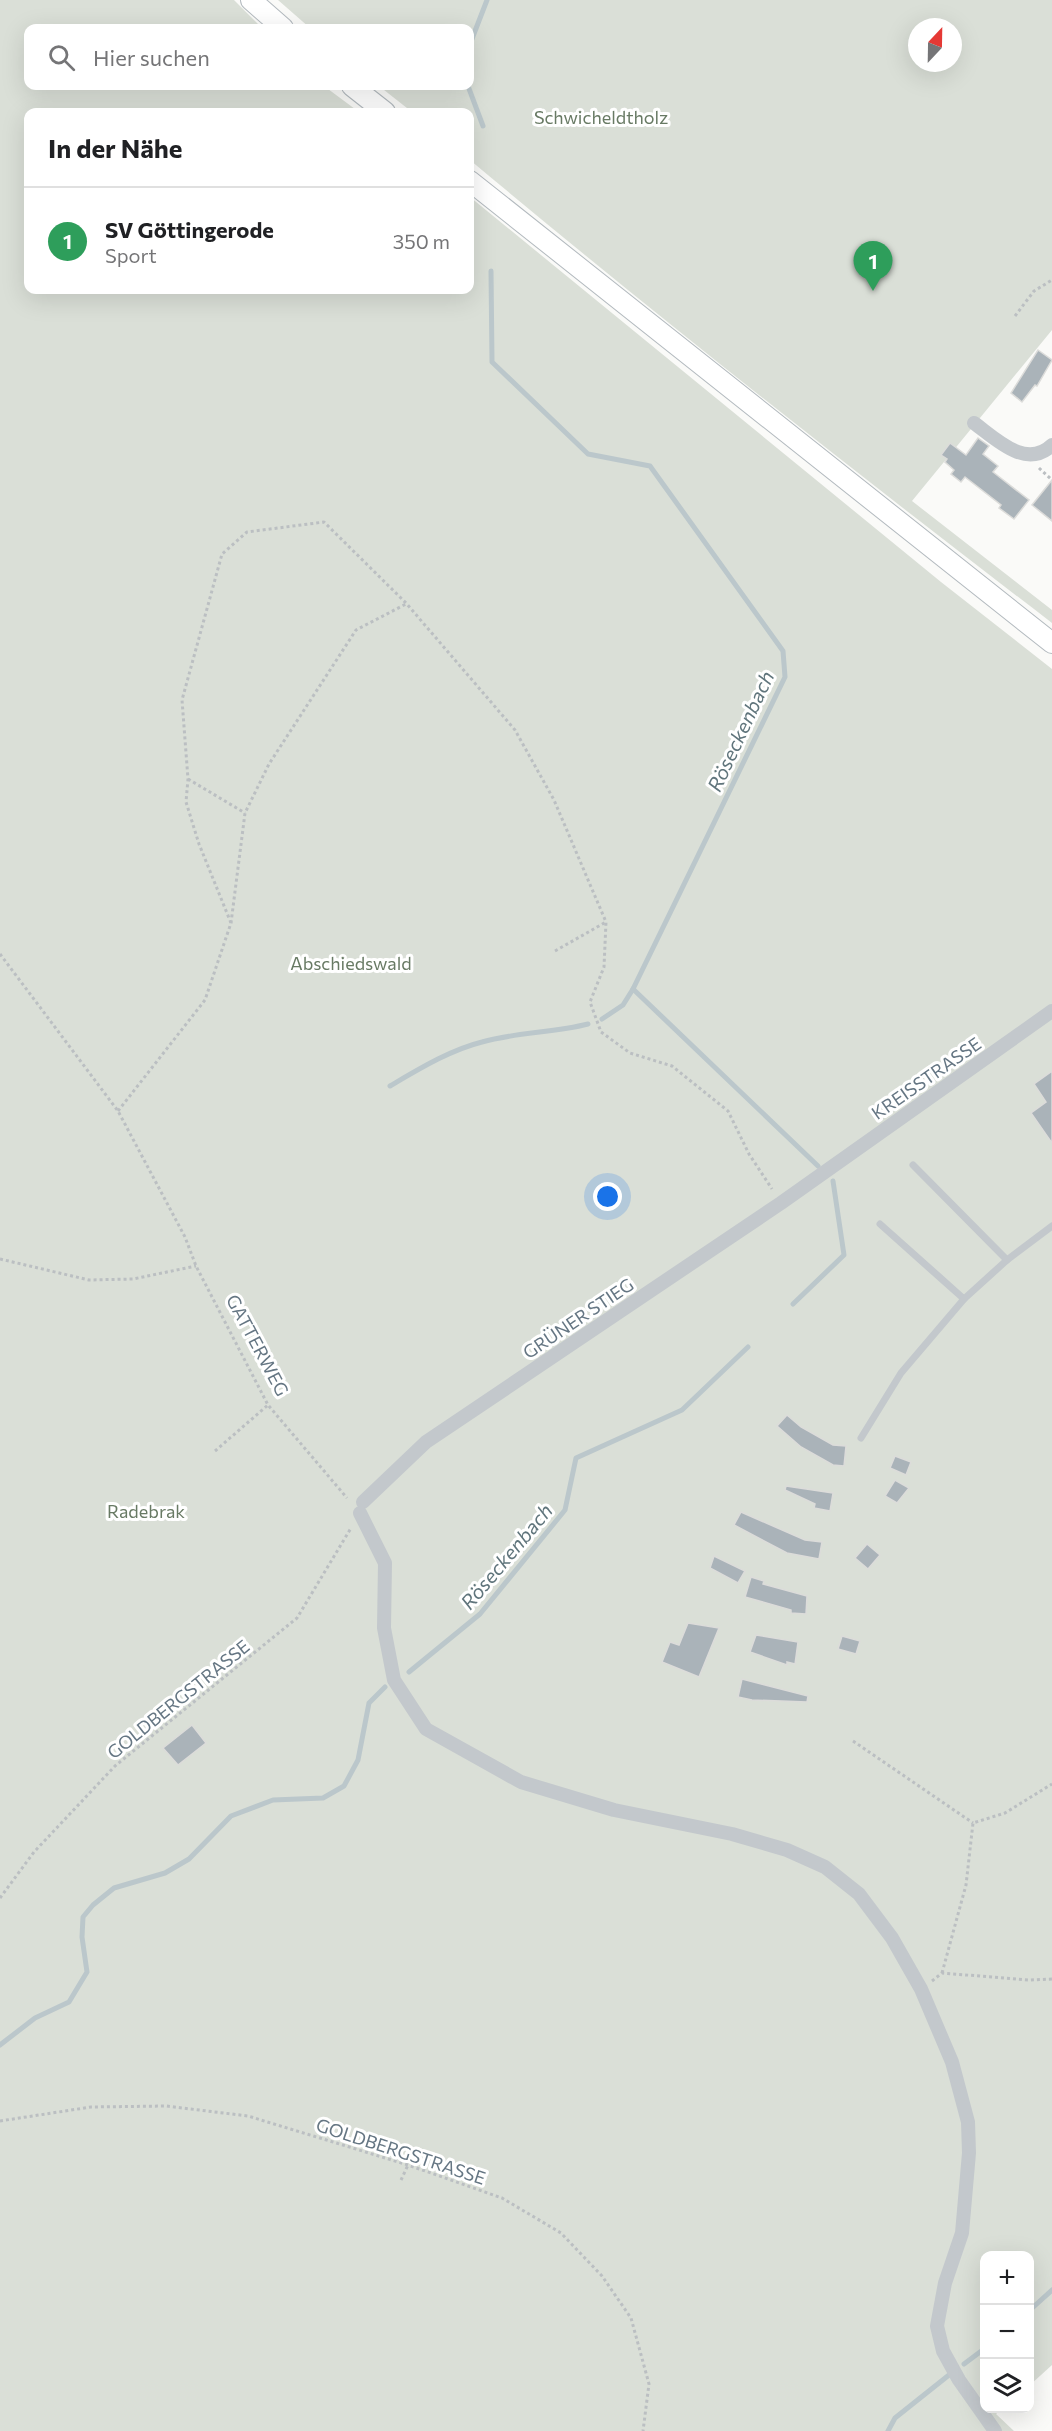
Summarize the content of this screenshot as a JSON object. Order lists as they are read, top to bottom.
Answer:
{
  "streets": {
    "street": ["KREISSTRASSE", "GRÜNER STIEG"],
    "path": ["GATTERWEG", "GOLDBERGSTRASSE"]
  },
  "crossings": [
    ["KREISSTRASSE", "GRÜNER STIEG"],
    ["GRÜNER STIEG", "GATTERWEG"],
    ["GRÜNER STIEG", "GOLDBERGSTRASSE"],
    ["GATTERWEG", "GOLDBERGSTRASSE"]
  ],
  "water": ["Röseckenbach"],
  "parks": ["Schwicheldtholz", "Abschiedswald", "Radebrak"],
  "north": "top",
  "page": {
    "search": "Hier suchen",
    "heading": "In der Nähe",
    "list": [
      {
        "mark": "1",
        "name": "SV Göttingerode",
        "note": "Sport",
        "value": "350 m"
      }
    ],
    "pins": "1",
    "map_buttons": ["+", "−"]
  }
}
